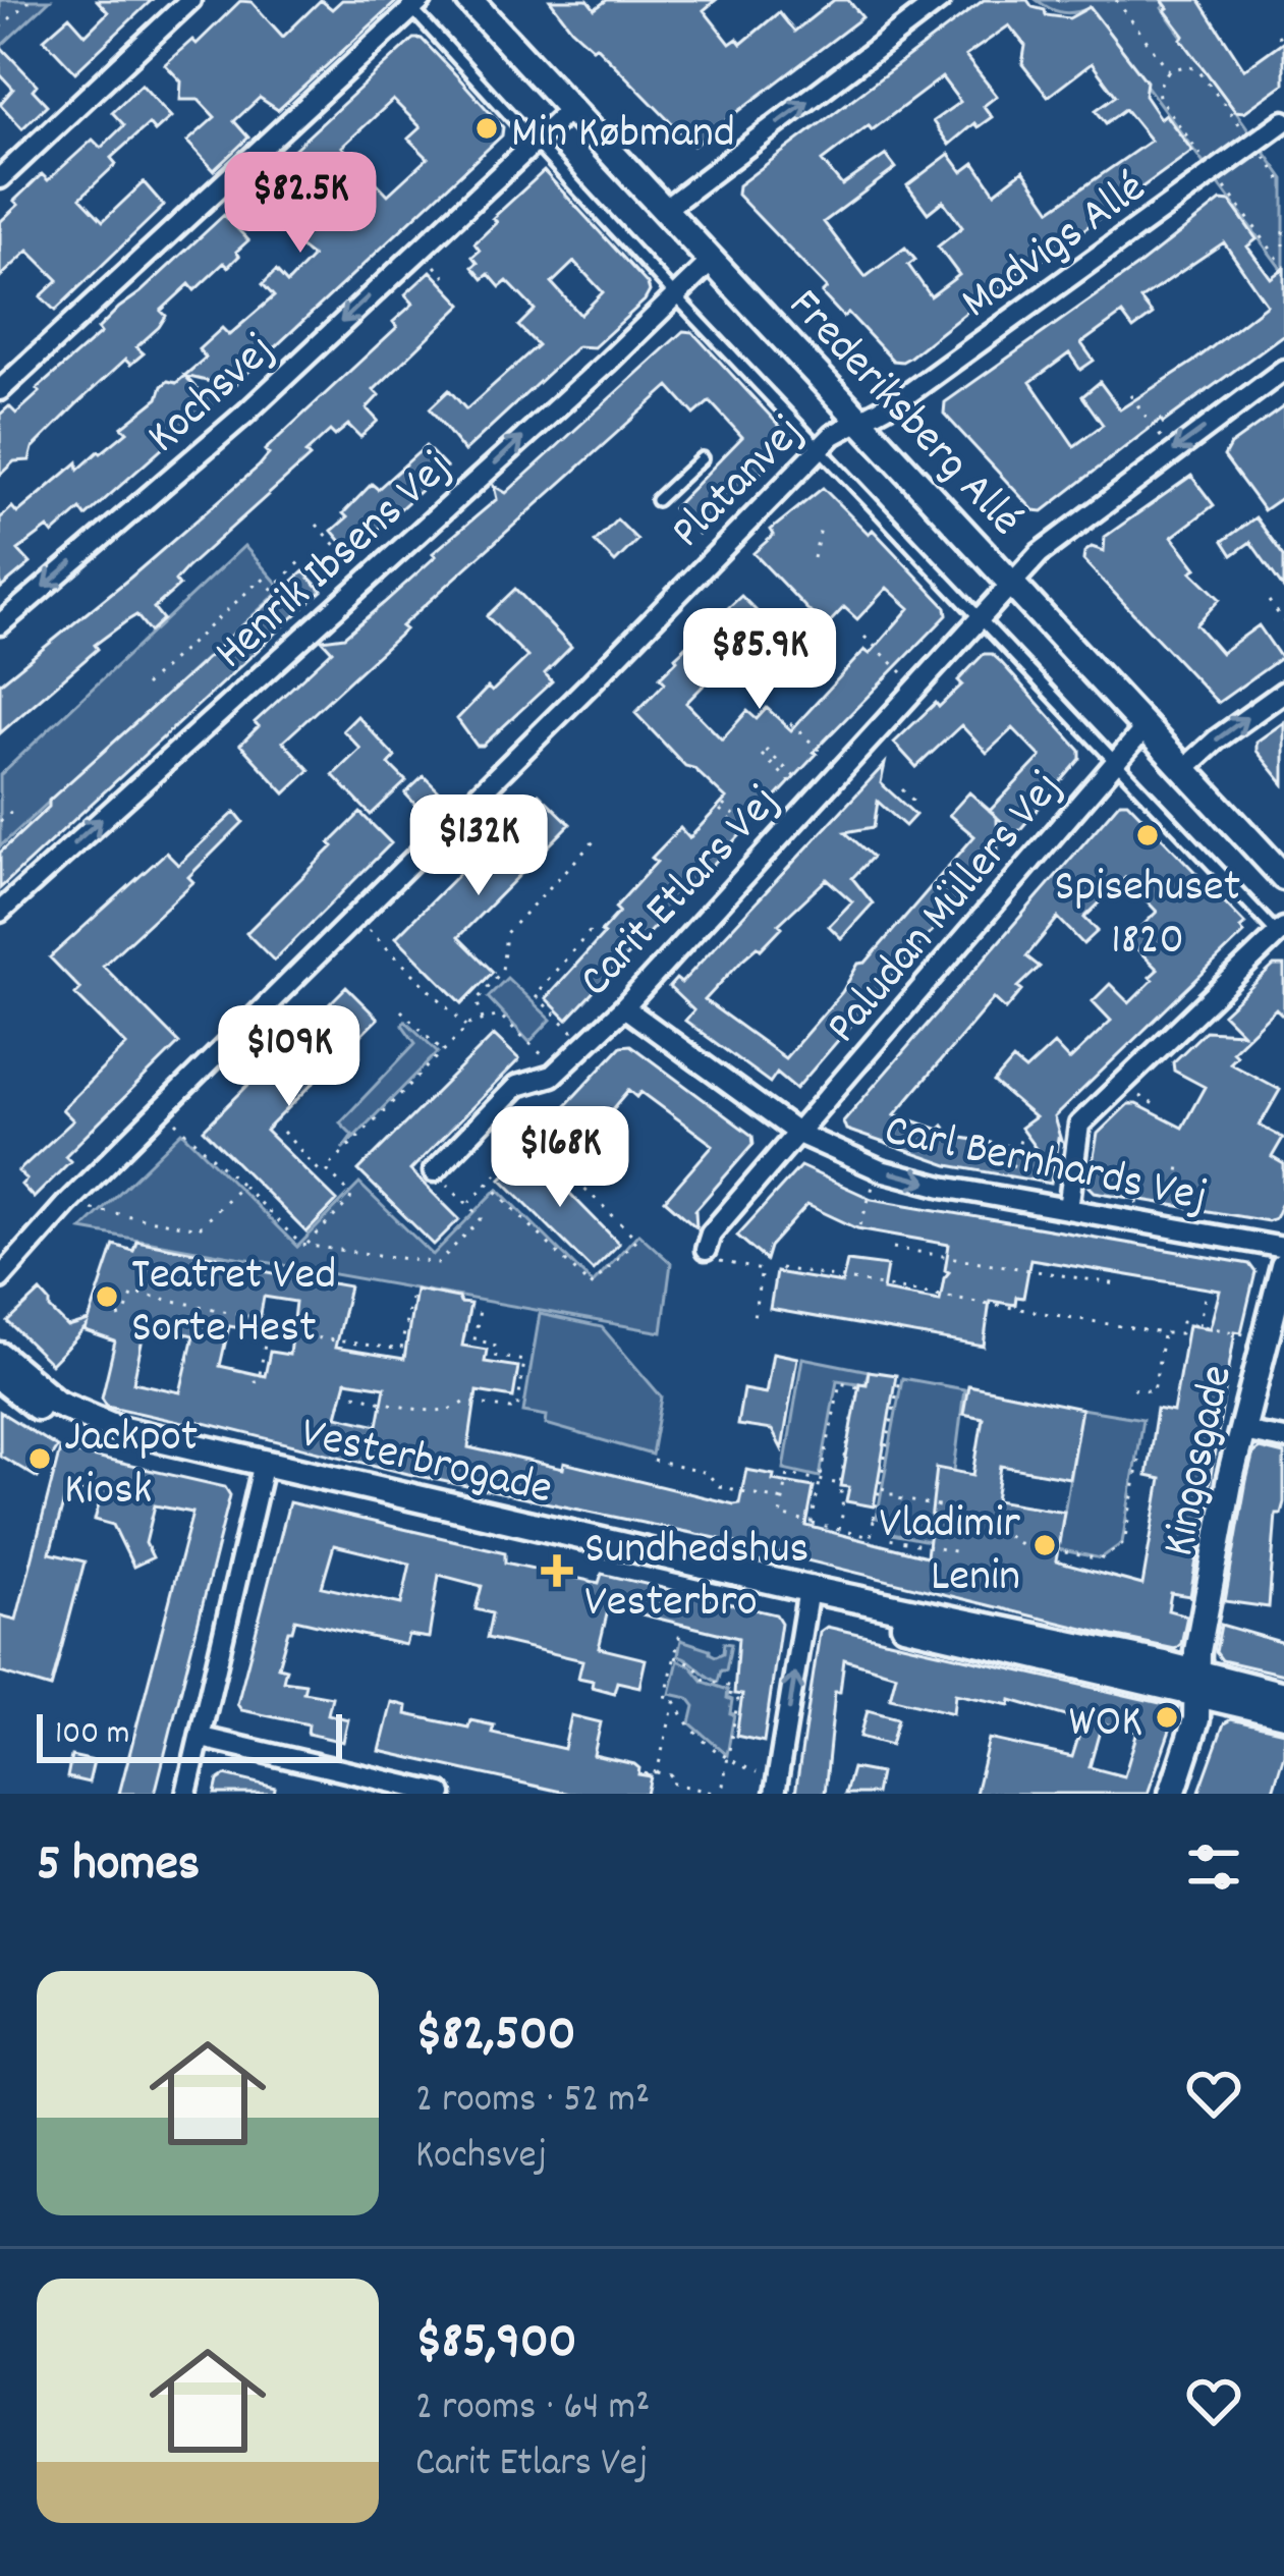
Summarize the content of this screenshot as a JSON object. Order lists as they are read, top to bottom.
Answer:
{
  "streets": {
    "street": [
      "Madvigs Allé",
      "Kochsvej",
      "Frederiksberg Allé",
      "Platanvej",
      "Henrik Ibsens Vej",
      "Carit Etlars Vej",
      "Paludan Müllers Vej",
      "Carl Bernhards Vej",
      "Vesterbrogade",
      "Kingosgade"
    ]
  },
  "crossings": [
    ["Madvigs Allé", "Frederiksberg Allé"],
    ["Madvigs Allé", "Platanvej"],
    ["Kochsvej", "Frederiksberg Allé"],
    ["Frederiksberg Allé", "Platanvej"],
    ["Frederiksberg Allé", "Henrik Ibsens Vej"],
    ["Frederiksberg Allé", "Carit Etlars Vej"],
    ["Frederiksberg Allé", "Paludan Müllers Vej"],
    ["Carit Etlars Vej", "Carl Bernhards Vej"],
    ["Paludan Müllers Vej", "Carl Bernhards Vej"],
    ["Vesterbrogade", "Kingosgade"]
  ],
  "one_way": ["Kochsvej", "Henrik Ibsens Vej"],
  "places": {
    "other": [
      "Min Købmand",
      "Spisehuset 1820",
      "Teatret Ved Sorte Hest",
      "Jackpot Kiosk",
      "Vladimir Lenin",
      "WOK"
    ],
    "health": ["Sundhedshus Vesterbro"]
  },
  "scale_bar": "100 m",
  "page": {
    "price": [
      "$82.5K",
      "$85.9K",
      "$132K",
      "$109K",
      "$168K"
    ],
    "scale": "100 m",
    "heading": "5 homes",
    "list": [
      {
        "name": "$82,500",
        "note": "2 rooms · 52 m² · Kochsvej"
      },
      {
        "name": "$85,900",
        "note": "2 rooms · 64 m² · Carit Etlars Vej"
      }
    ]
  }
}
